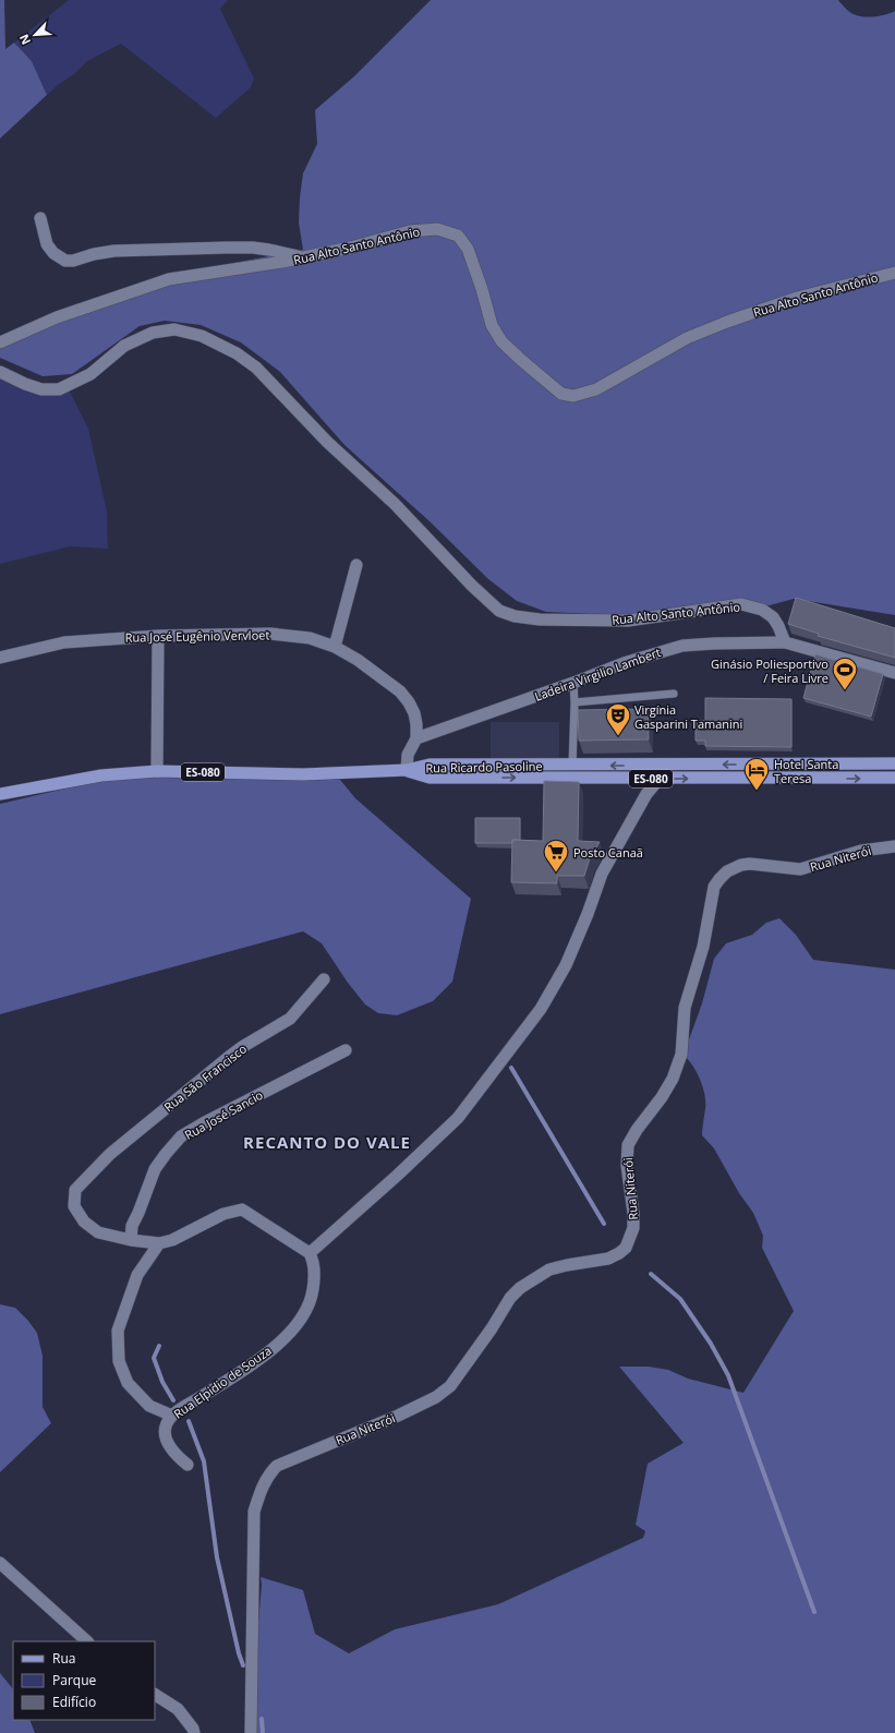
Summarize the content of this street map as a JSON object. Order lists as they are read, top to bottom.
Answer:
{
  "streets": {
    "main road": ["Rua Ricardo Pasoline", "ES-080"],
    "street": [
      "Rua Alto Santo Antônio",
      "Rua José Eugênio Vervloet",
      "Ladeira Virgilio Lambert",
      "Rua Niterói",
      "Rua São Francisco",
      "Rua José Sancio",
      "Rua Elpidio de Souza"
    ]
  },
  "crossings": [
    ["Rua Alto Santo Antônio", "Ladeira Virgilio Lambert"],
    ["Rua José Eugênio Vervloet", "Ladeira Virgilio Lambert"],
    ["Rua José Eugênio Vervloet", "Rua Ricardo Pasoline"],
    ["Rua José Eugênio Vervloet", "ES-080"],
    ["Rua Ricardo Pasoline", "ES-080"],
    ["Rua São Francisco", "Rua José Sancio"]
  ],
  "districts": ["RECANTO DO VALE"],
  "places": {
    "sports": ["Ginásio Poliesportivo / Feira Livre"],
    "theatre": ["Virgínia Gasparini Tamanini"],
    "hotel": ["Hotel Santa Teresa"],
    "supermarket": ["Posto Canaã"]
  },
  "legend": ["Rua", "Parque", "Edifício"],
  "north": "bottom left"
}
